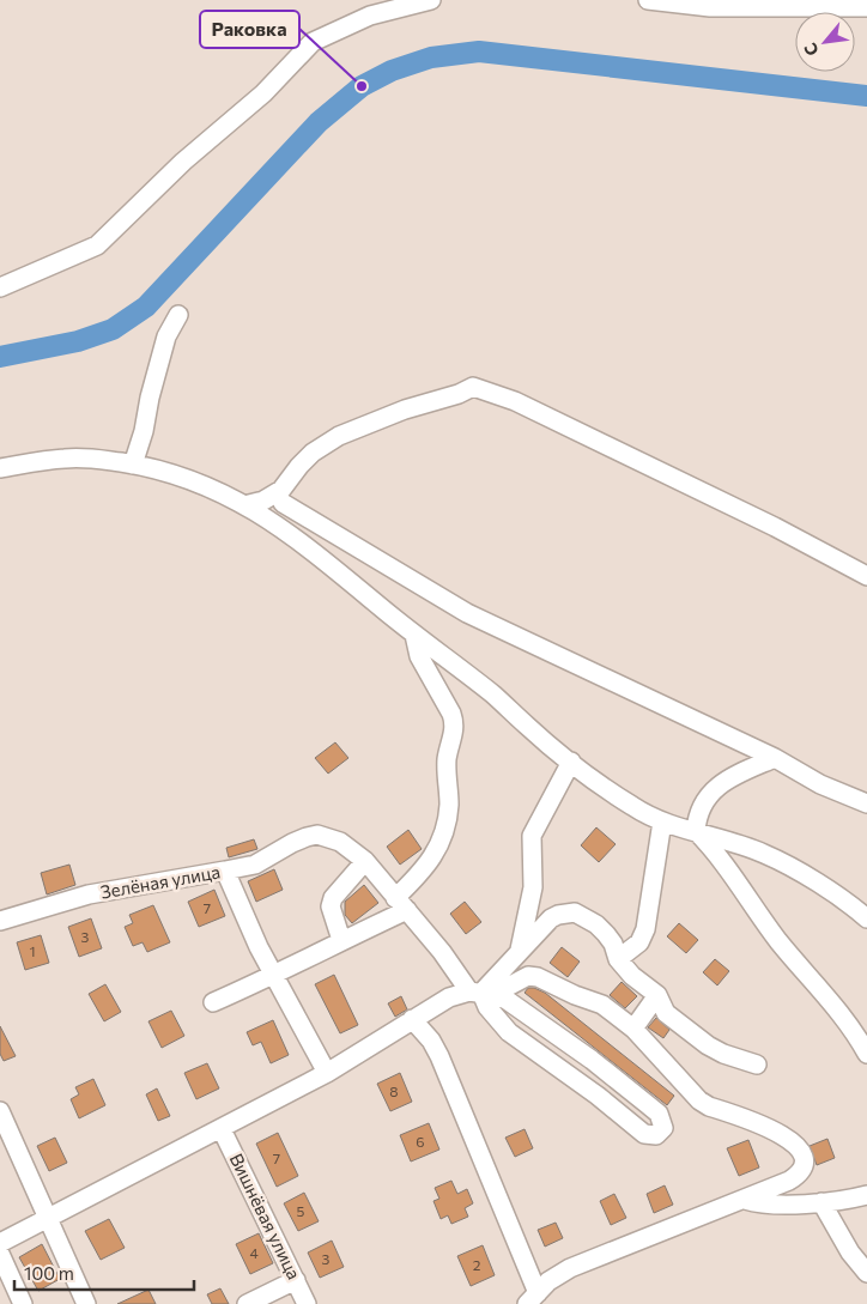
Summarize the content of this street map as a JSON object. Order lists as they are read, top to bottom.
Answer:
{
  "streets": {
    "street": ["Зелёная улица", "Вишнёвая улица"]
  },
  "places": ["Раковка"],
  "house_numbers": [
    "7",
    "3",
    "1",
    "8",
    "6",
    "7",
    "5",
    "4",
    "3",
    "2"
  ],
  "scale_bar": "100 m",
  "north": "bottom left"
}
